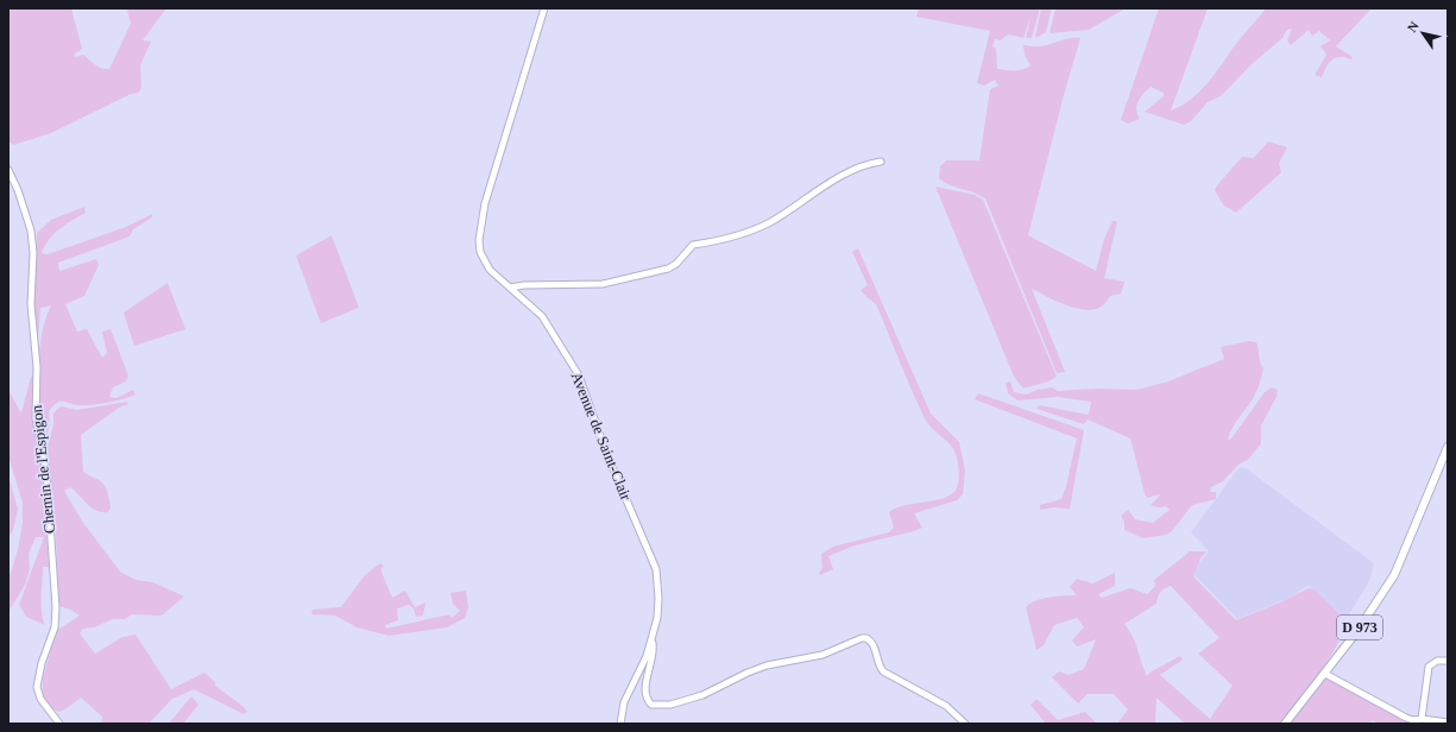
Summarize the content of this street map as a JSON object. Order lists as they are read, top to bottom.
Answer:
{
  "streets": {
    "main road": ["D 973"],
    "street": ["Avenue de Saint-Clair", "Chemin de l'Espigon"]
  },
  "north": "top left"
}
